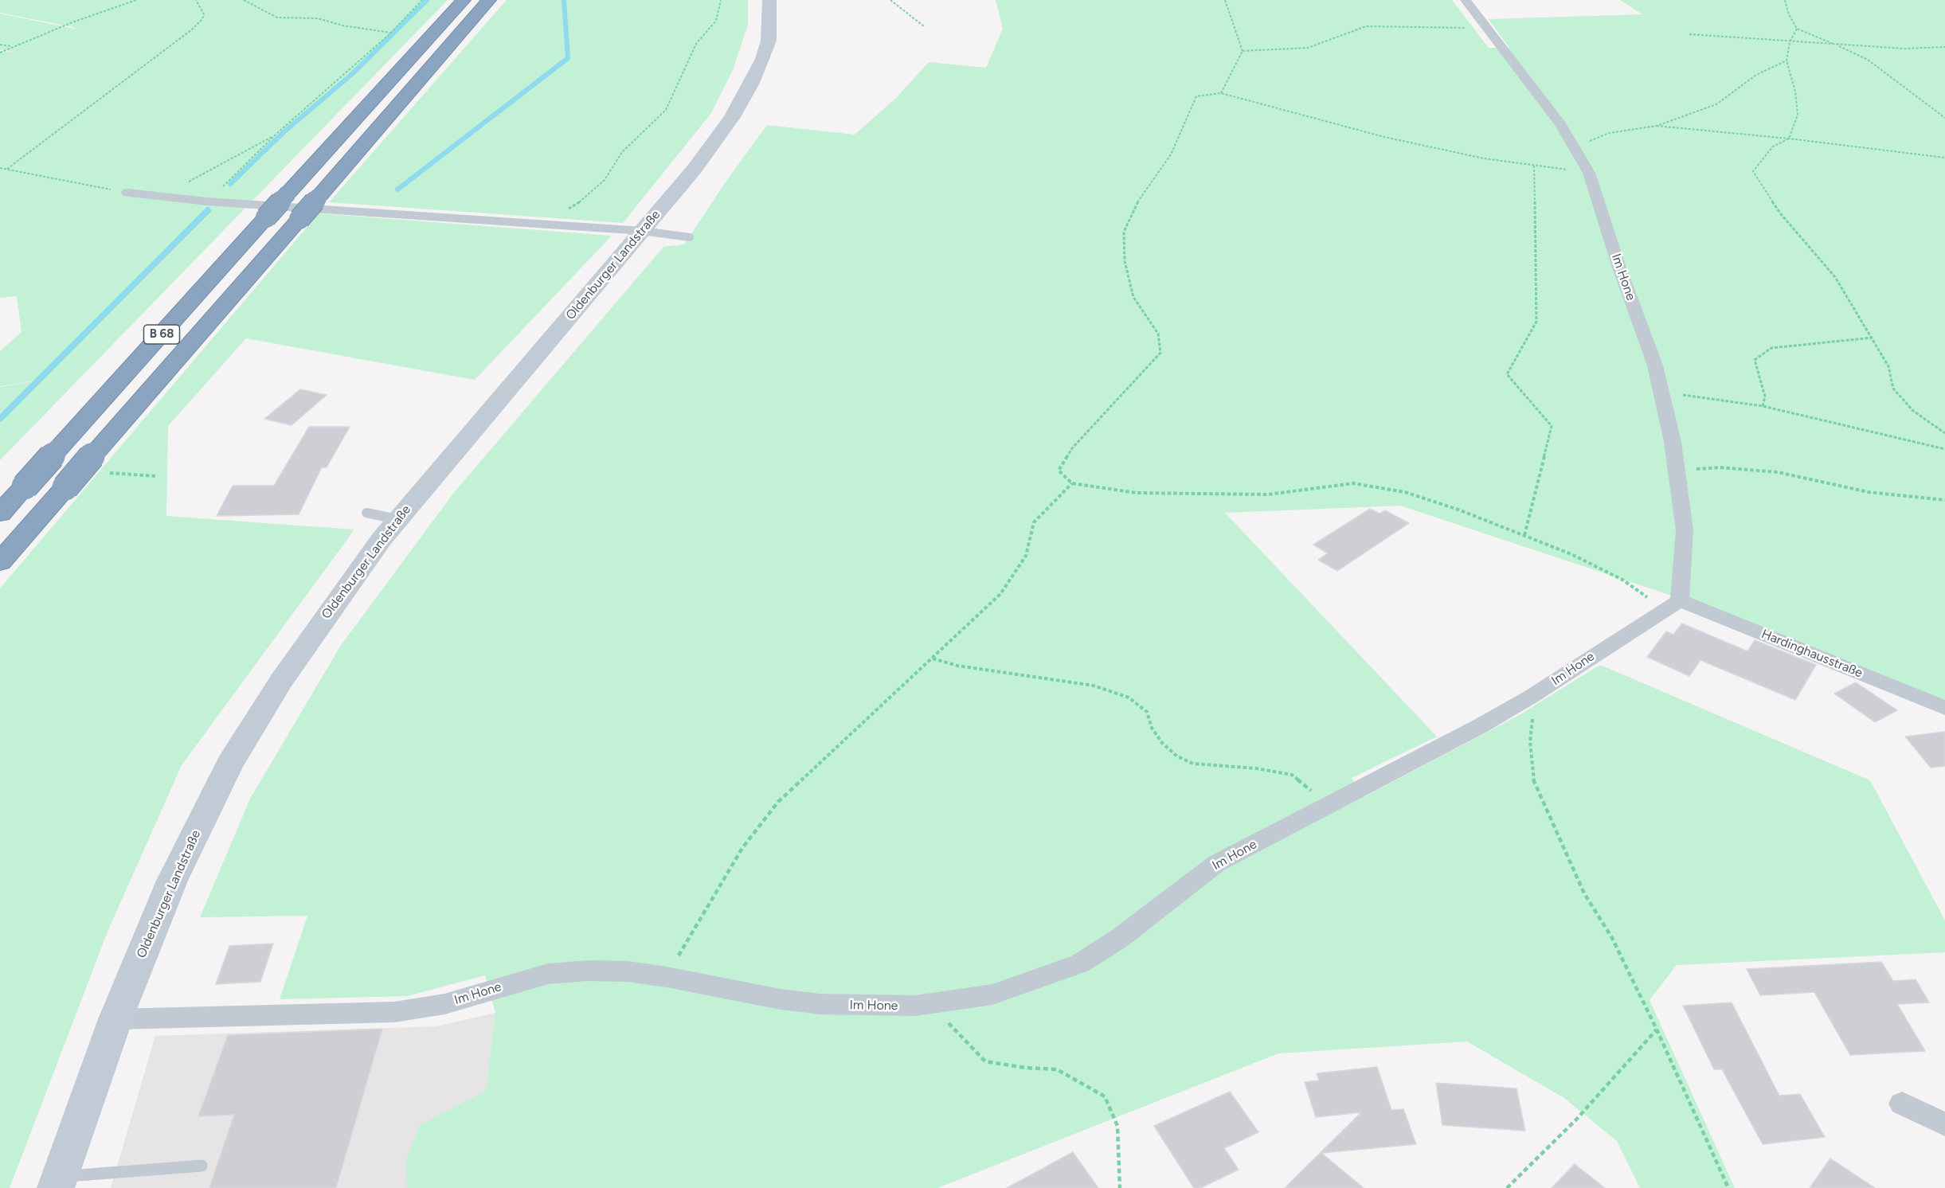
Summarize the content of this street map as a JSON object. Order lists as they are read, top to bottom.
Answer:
{
  "streets": {
    "highway": ["B 68"],
    "street": ["Oldenburger Landstraße", "Im Hone", "Hardinghausstraße"]
  },
  "crossings": [
    ["Oldenburger Landstraße", "Im Hone"],
    ["Im Hone", "Hardinghausstraße"]
  ]
}
